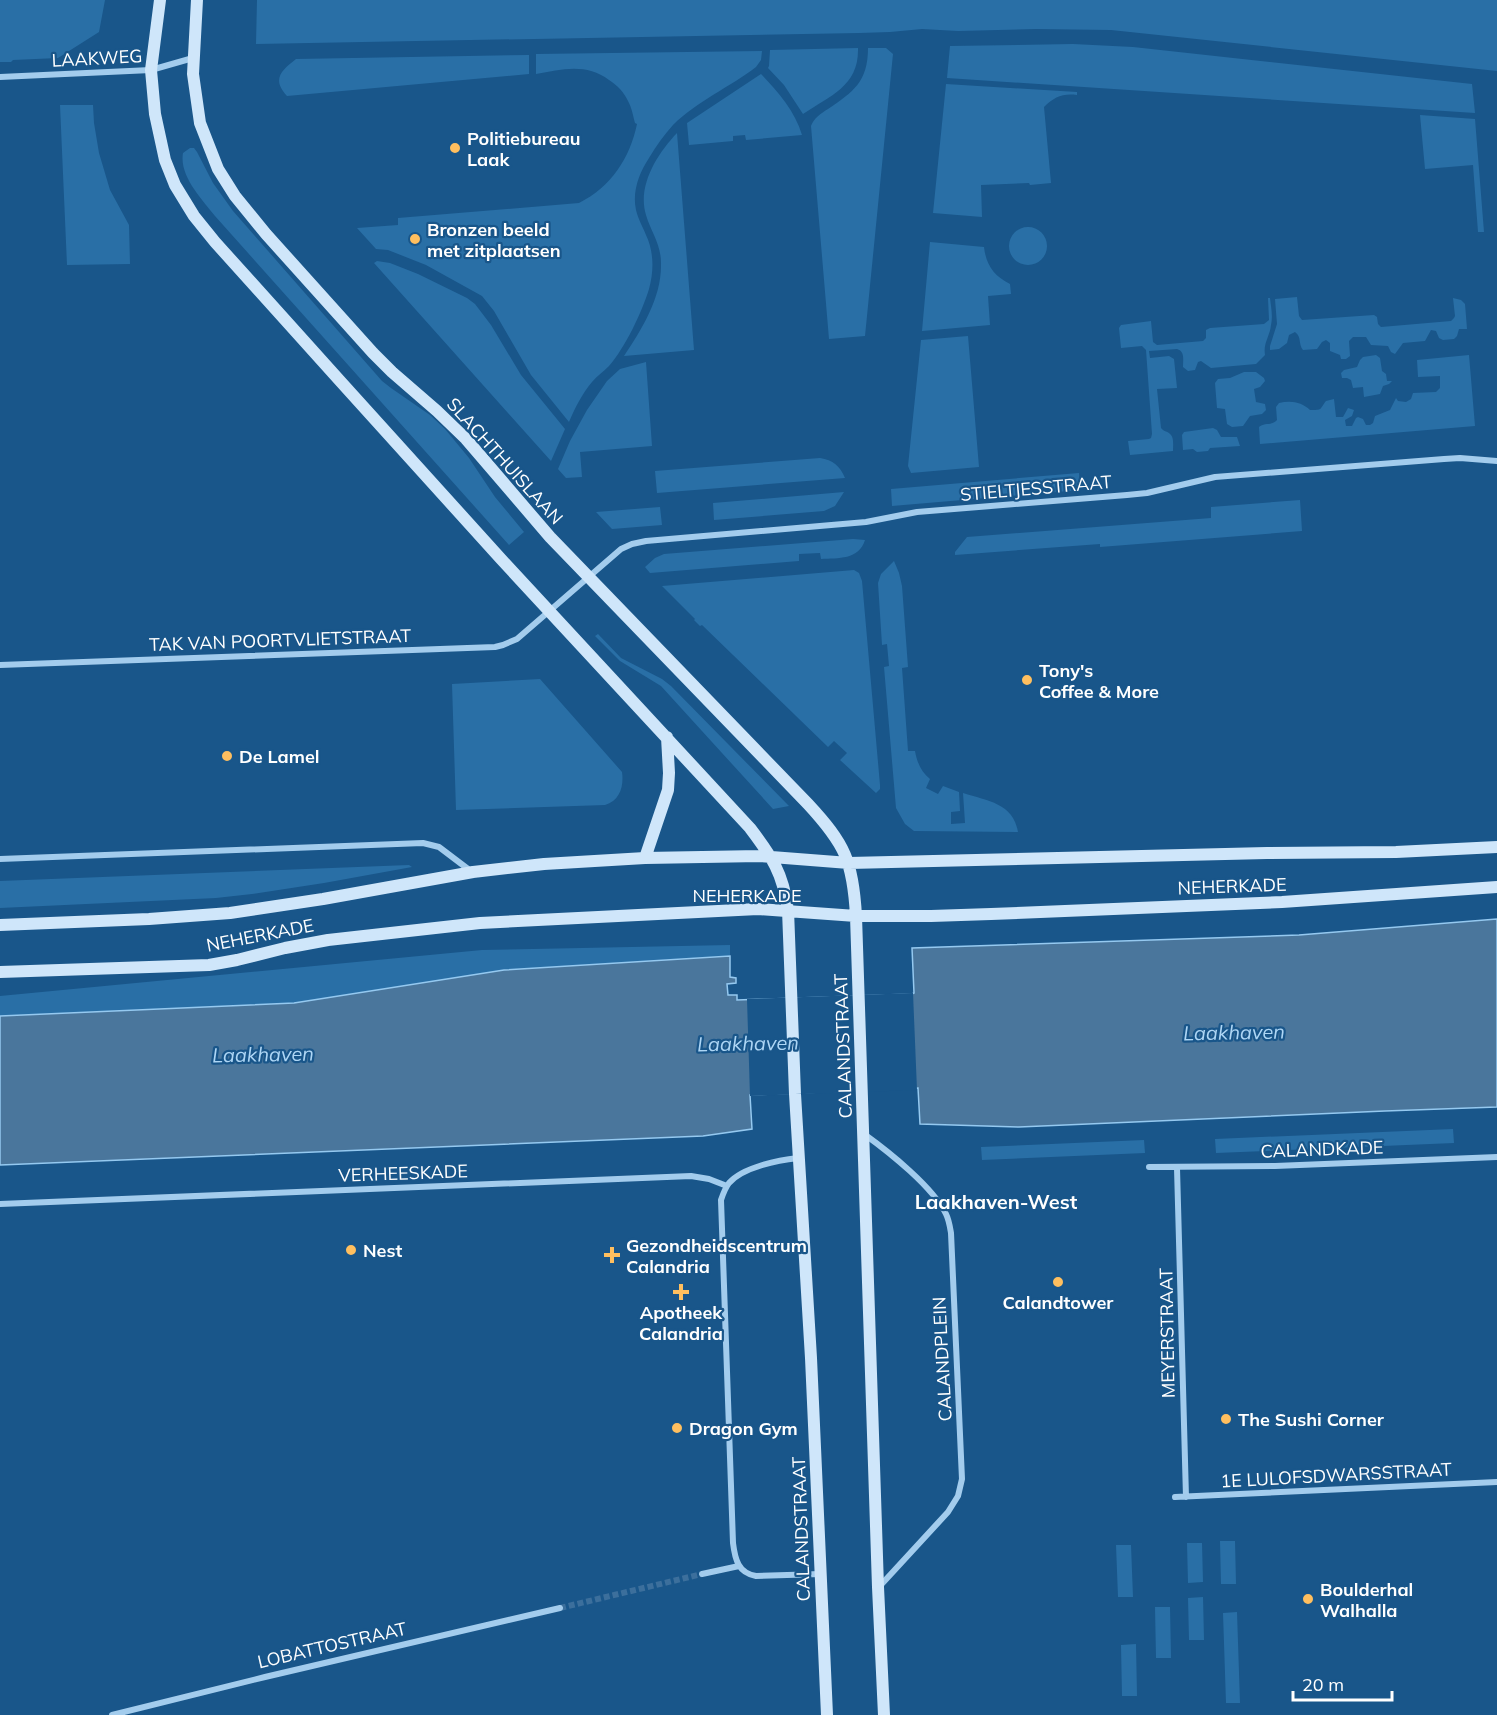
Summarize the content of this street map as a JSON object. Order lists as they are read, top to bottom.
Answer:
{
  "streets": {
    "main road": ["SLACHTHUISLAAN", "NEHERKADE", "CALANDSTRAAT"],
    "street": [
      "LAAKWEG",
      "STIELTJESSTRAAT",
      "TAK VAN POORTVLIETSTRAAT",
      "CALANDKADE",
      "VERHEESKADE",
      "MEYERSTRAAT",
      "CALANDPLEIN",
      "1E LULOFSDWARSSTRAAT",
      "LOBATTOSTRAAT"
    ]
  },
  "crossings": [
    ["LAAKWEG", "SLACHTHUISLAAN"],
    ["SLACHTHUISLAAN", "STIELTJESSTRAAT"],
    ["SLACHTHUISLAAN", "TAK VAN POORTVLIETSTRAAT"],
    ["SLACHTHUISLAAN", "NEHERKADE"],
    ["SLACHTHUISLAAN", "CALANDSTRAAT"],
    ["STIELTJESSTRAAT", "TAK VAN POORTVLIETSTRAAT"],
    ["NEHERKADE", "CALANDSTRAAT"],
    ["CALANDSTRAAT", "CALANDPLEIN"],
    ["CALANDKADE", "MEYERSTRAAT"],
    ["MEYERSTRAAT", "1E LULOFSDWARSSTRAAT"]
  ],
  "districts": ["Laakhaven-West"],
  "water": ["Laakhaven"],
  "places": {
    "other": [
      "Politiebureau Laak",
      "Bronzen beeld met zitplaatsen",
      "Tony's Coffee & More",
      "De Lamel",
      "Nest",
      "Calandtower",
      "The Sushi Corner",
      "Dragon Gym",
      "Boulderhal Walhalla"
    ],
    "health": ["Gezondheidscentrum Calandria", "Apotheek Calandria"]
  },
  "scale_bar": "20 m"
}
